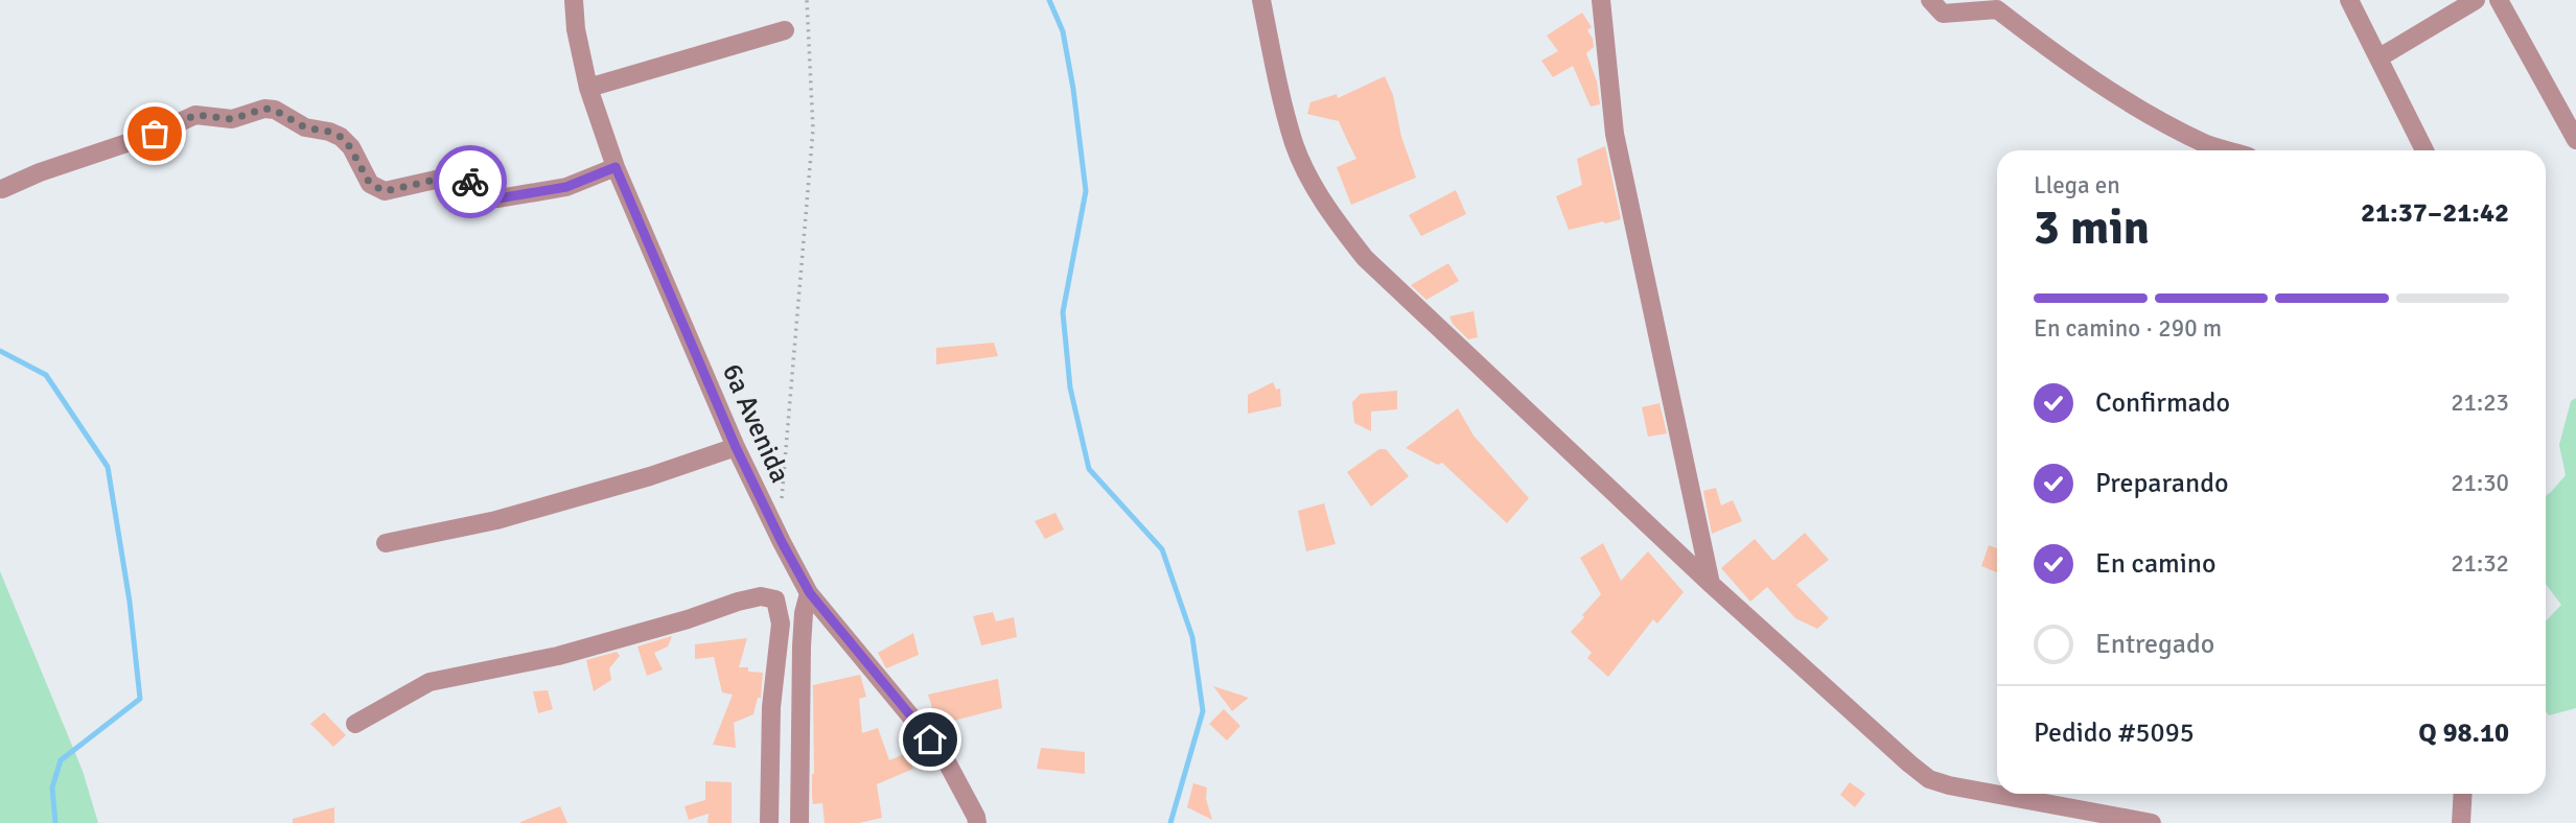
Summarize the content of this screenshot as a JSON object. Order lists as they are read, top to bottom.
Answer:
{
  "streets": {
    "street": ["6a Avenida"]
  },
  "page": {
    "heading": ["3 min", "Llega en", "21:37–21:42"],
    "panel": ["Pedido #5095", "Q 98.10"],
    "bar": "En camino · 290 m",
    "list": [
      ["Confirmado", "21:23"],
      ["Preparando", "21:30"],
      ["En camino", "21:32"],
      "Entregado"
    ]
  }
}
